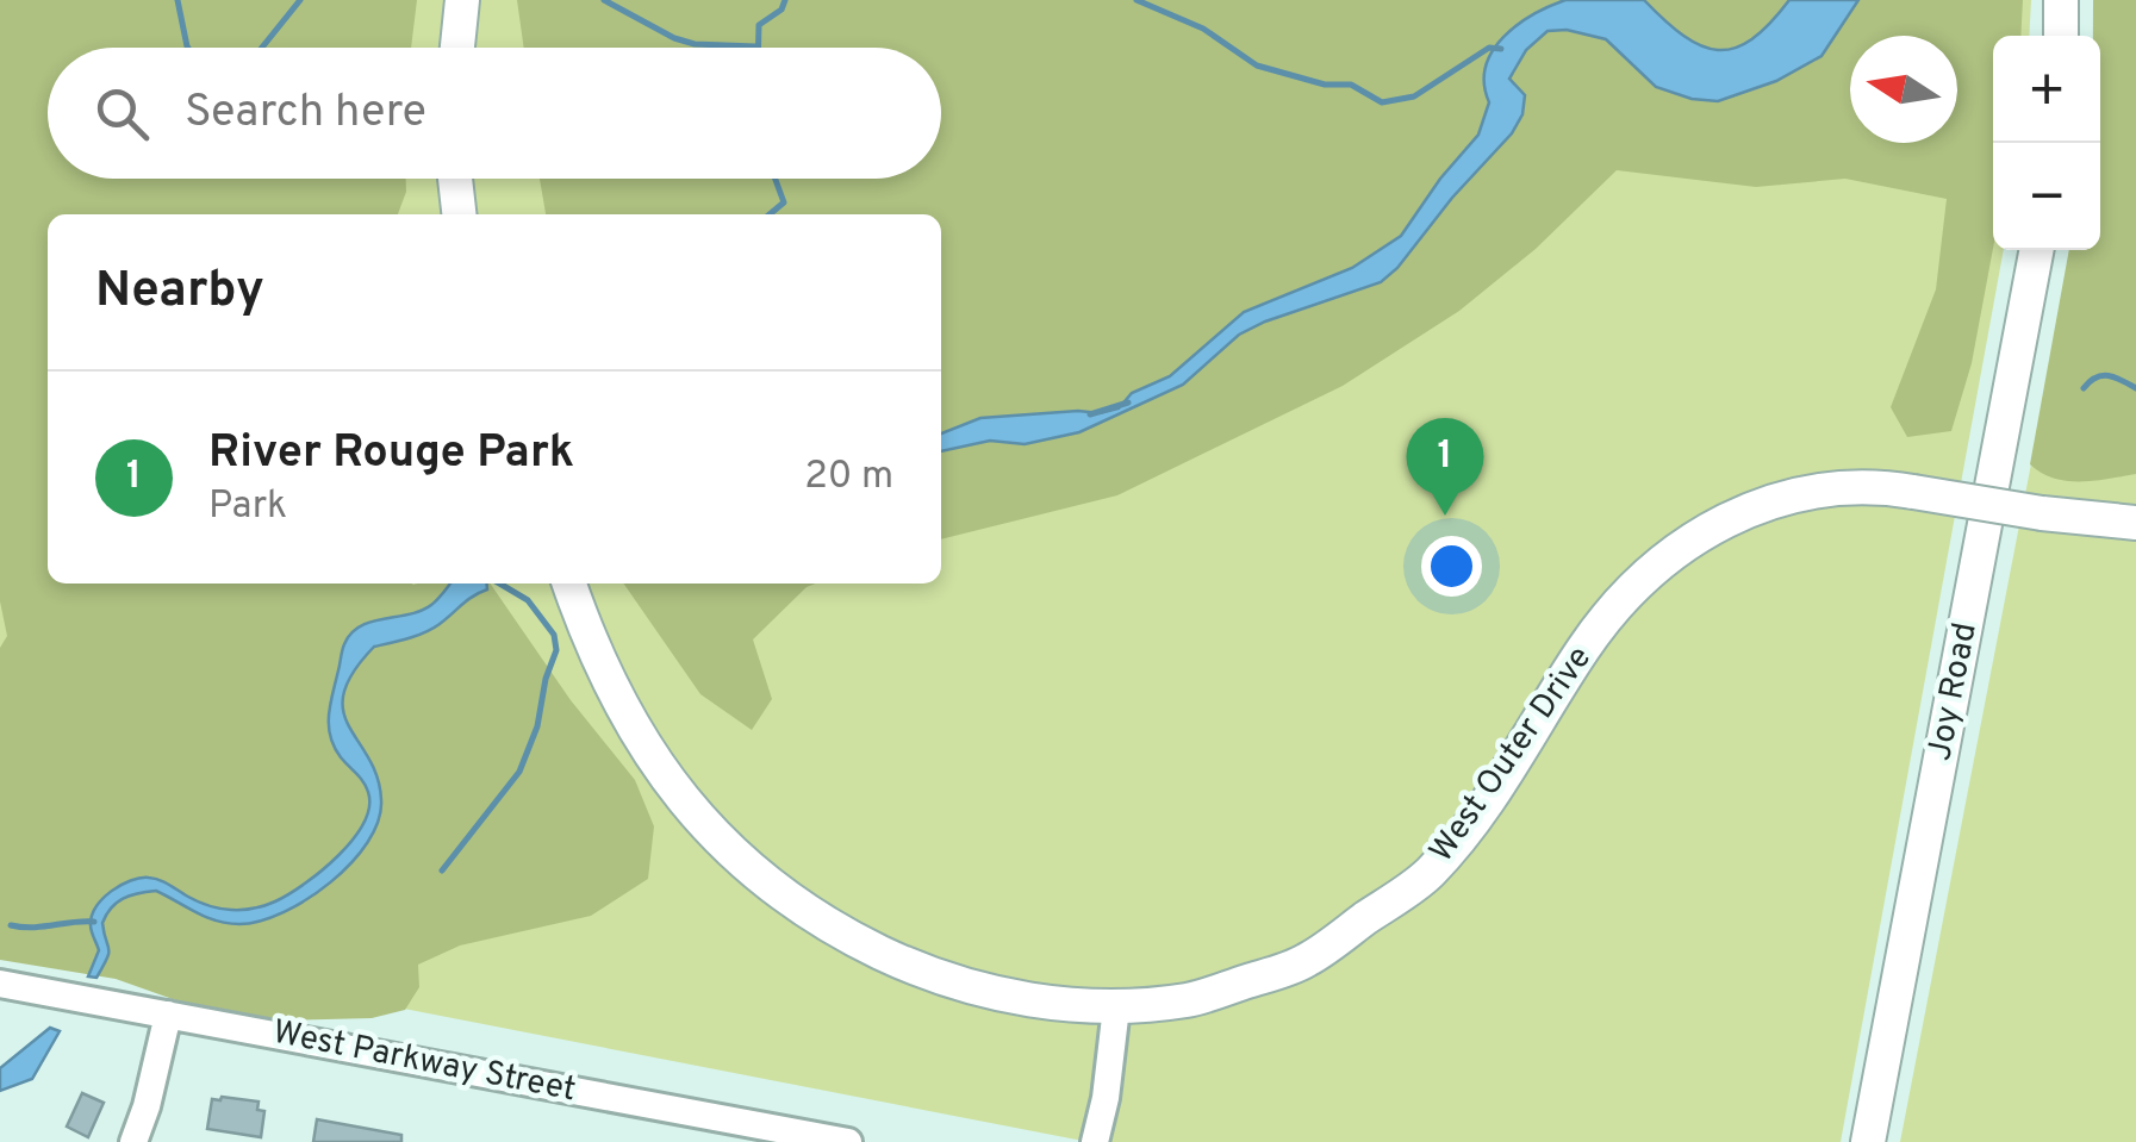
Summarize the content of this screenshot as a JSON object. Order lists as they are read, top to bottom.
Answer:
{
  "streets": {
    "main road": ["Joy Road", "West Outer Drive"],
    "street": ["West Parkway Street"]
  },
  "north": "left",
  "page": {
    "map_buttons": ["+", "−"],
    "search": "Search here",
    "heading": "Nearby",
    "list": [
      {
        "mark": "1",
        "name": "River Rouge Park",
        "note": "Park",
        "value": "20 m"
      }
    ],
    "pins": "1"
  }
}
